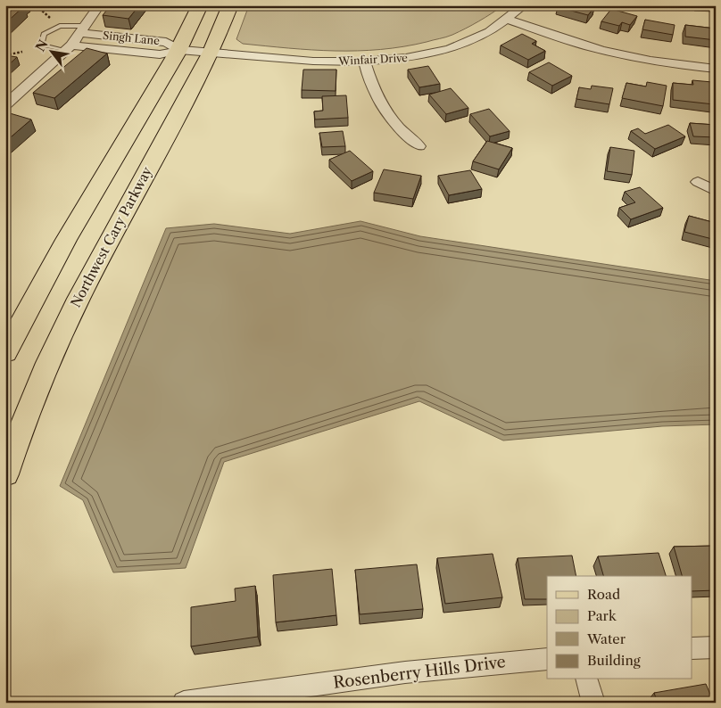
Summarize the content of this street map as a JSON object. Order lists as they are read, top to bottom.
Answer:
{
  "streets": {
    "main road": ["Northwest Cary Parkway"],
    "street": ["Singh Lane", "Winfair Drive", "Rosenberry Hills Drive"]
  },
  "crossings": [
    ["Winfair Drive", "Northwest Cary Parkway"]
  ],
  "legend": [
    "Road",
    "Park",
    "Water",
    "Building"
  ],
  "north": "top left"
}
